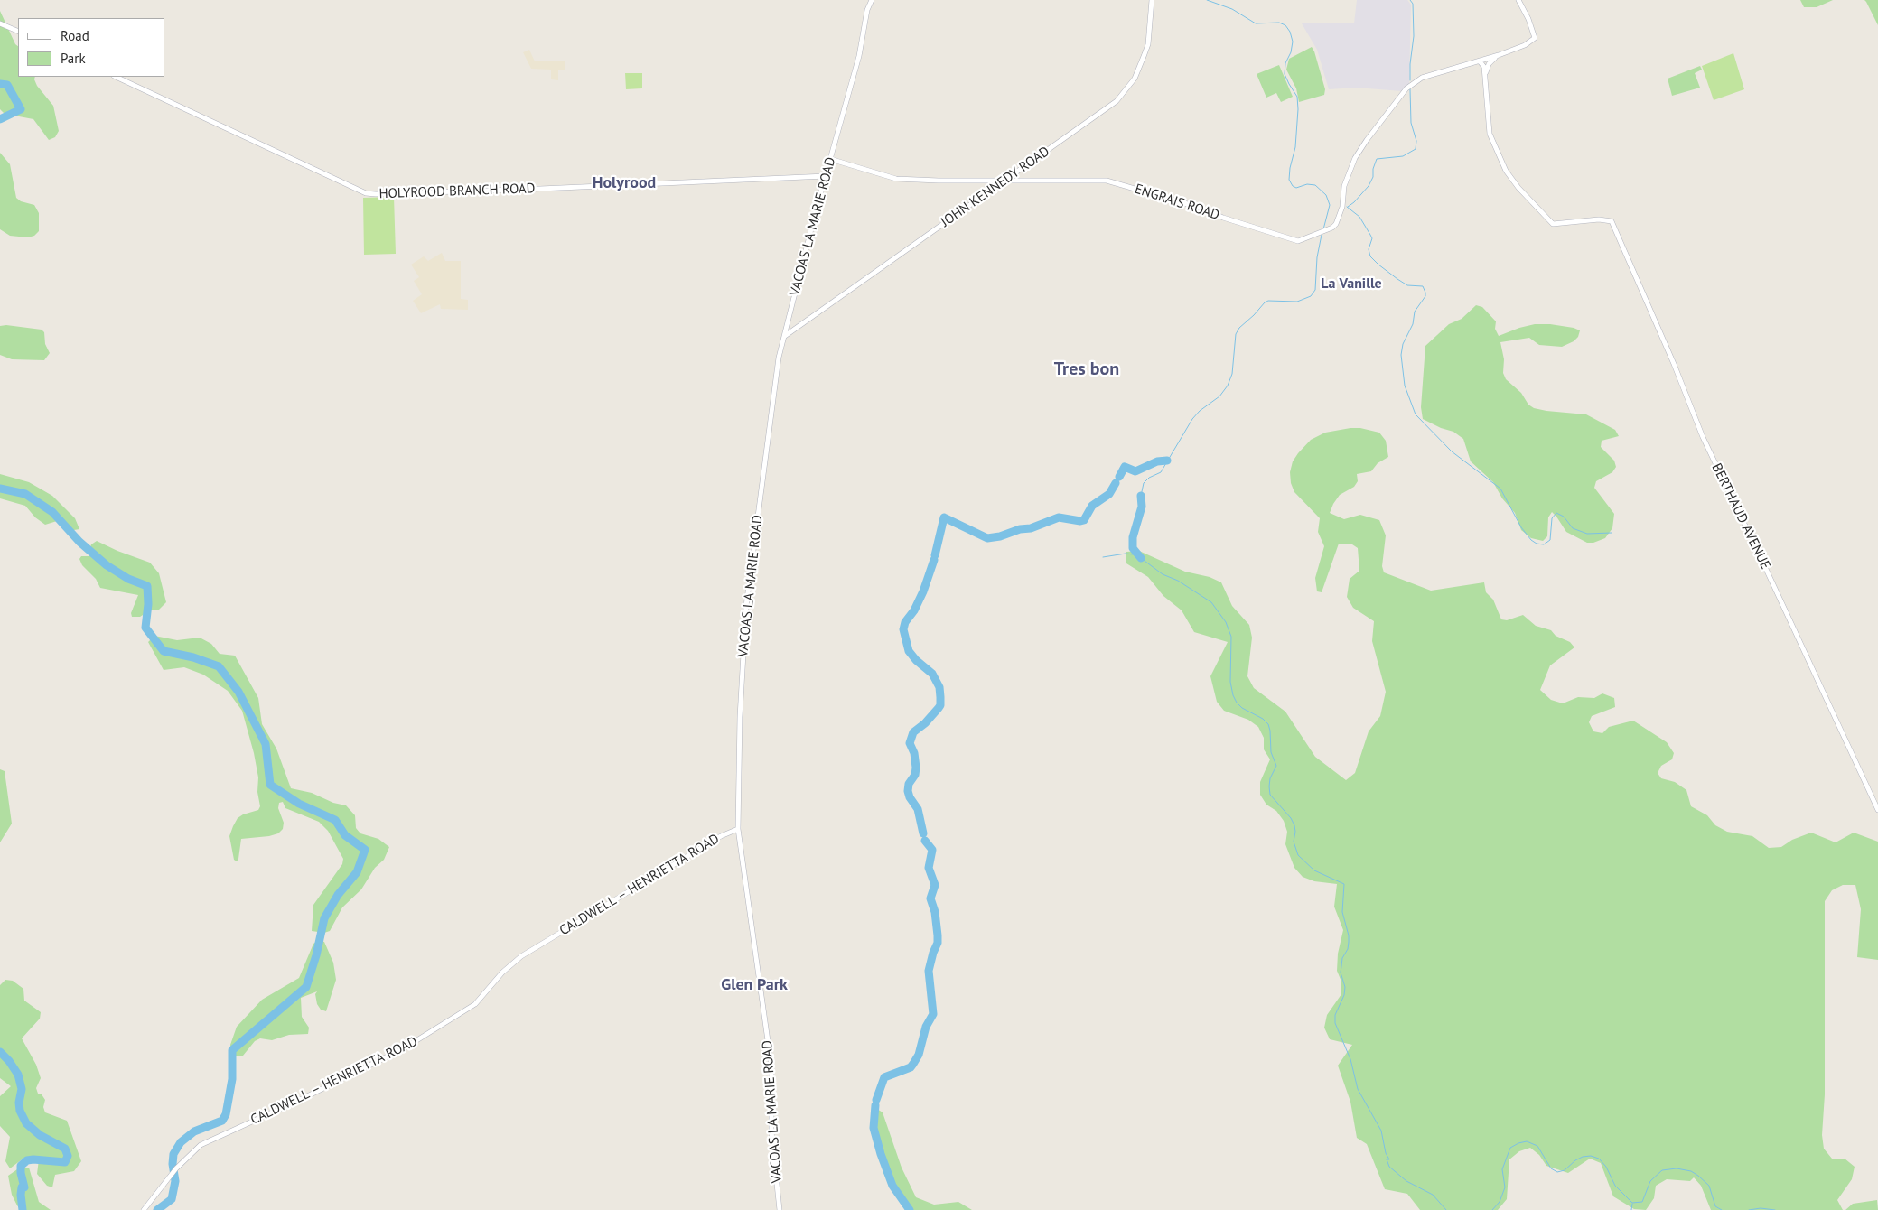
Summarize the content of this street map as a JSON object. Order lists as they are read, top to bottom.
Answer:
{
  "streets": {
    "street": [
      "JOHN KENNEDY ROAD",
      "HOLYROOD BRANCH ROAD",
      "ENGRAIS ROAD",
      "VACOAS LA MARIE ROAD",
      "BERTHAUD AVENUE",
      "CALDWELL – HENRIETTA ROAD"
    ]
  },
  "crossings": [
    ["JOHN KENNEDY ROAD", "ENGRAIS ROAD"],
    ["JOHN KENNEDY ROAD", "VACOAS LA MARIE ROAD"],
    ["HOLYROOD BRANCH ROAD", "VACOAS LA MARIE ROAD"],
    ["ENGRAIS ROAD", "VACOAS LA MARIE ROAD"],
    ["VACOAS LA MARIE ROAD", "CALDWELL – HENRIETTA ROAD"]
  ],
  "districts": [
    "Holyrood",
    "La Vanille",
    "Tres bon",
    "Glen Park"
  ],
  "legend": ["Road", "Park"]
}
